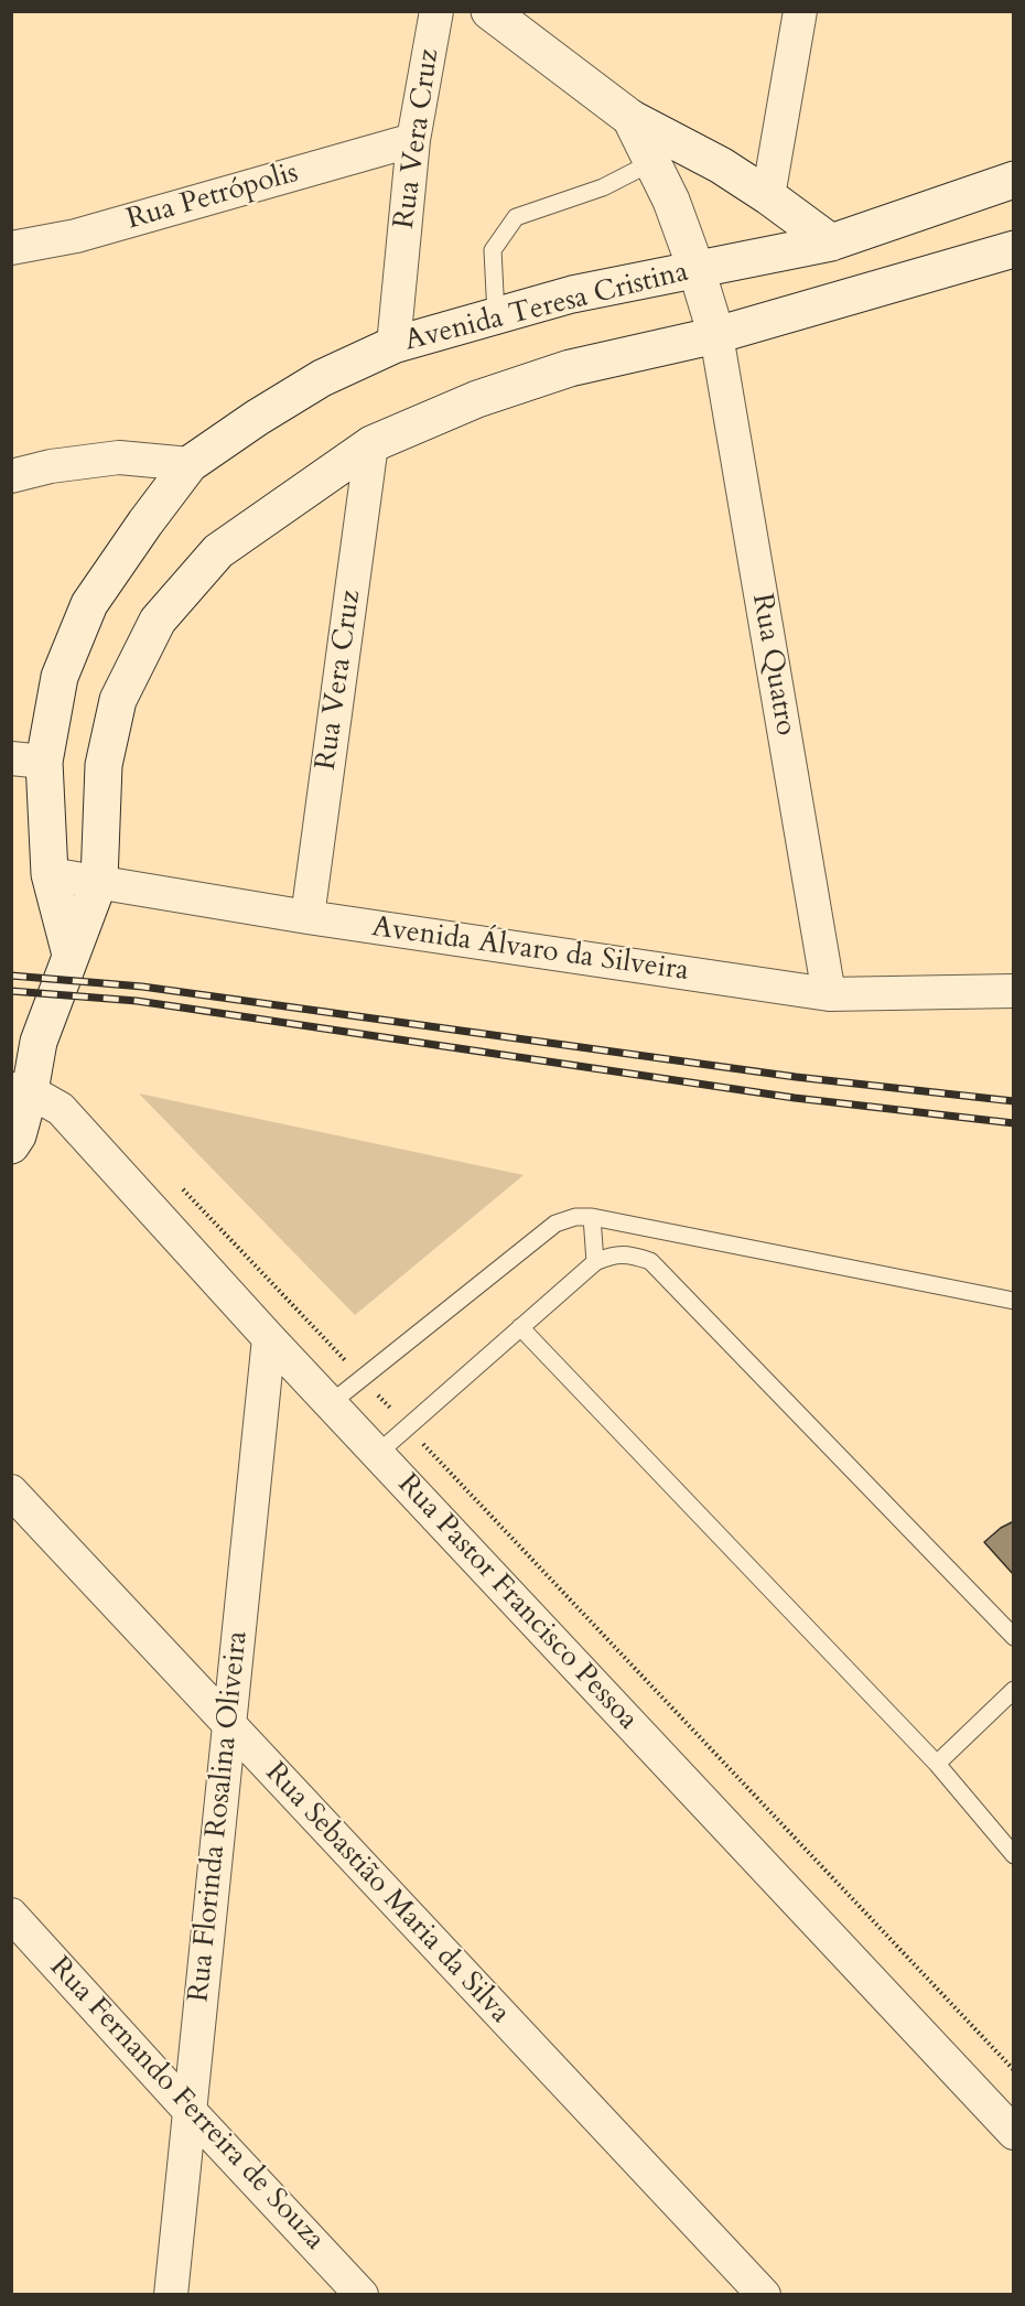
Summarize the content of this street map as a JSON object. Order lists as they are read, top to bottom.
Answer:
{
  "streets": {
    "main road": ["Avenida Teresa Cristina"],
    "street": [
      "Rua Vera Cruz",
      "Rua Petrópolis",
      "Rua Quatro",
      "Avenida Álvaro da Silveira",
      "Rua Pastor Francisco Pessoa",
      "Rua Florinda Rosalina Oliveira",
      "Rua Sebastião Maria da Silva",
      "Rua Fernando Ferreira de Souza"
    ]
  },
  "crossings": [
    ["Rua Vera Cruz", "Rua Petrópolis"],
    ["Rua Vera Cruz", "Avenida Teresa Cristina"],
    ["Rua Vera Cruz", "Avenida Álvaro da Silveira"],
    ["Avenida Teresa Cristina", "Avenida Álvaro da Silveira"],
    ["Rua Quatro", "Avenida Álvaro da Silveira"],
    ["Rua Pastor Francisco Pessoa", "Rua Florinda Rosalina Oliveira"],
    ["Rua Florinda Rosalina Oliveira", "Rua Sebastião Maria da Silva"],
    ["Rua Florinda Rosalina Oliveira", "Rua Fernando Ferreira de Souza"]
  ]
}
